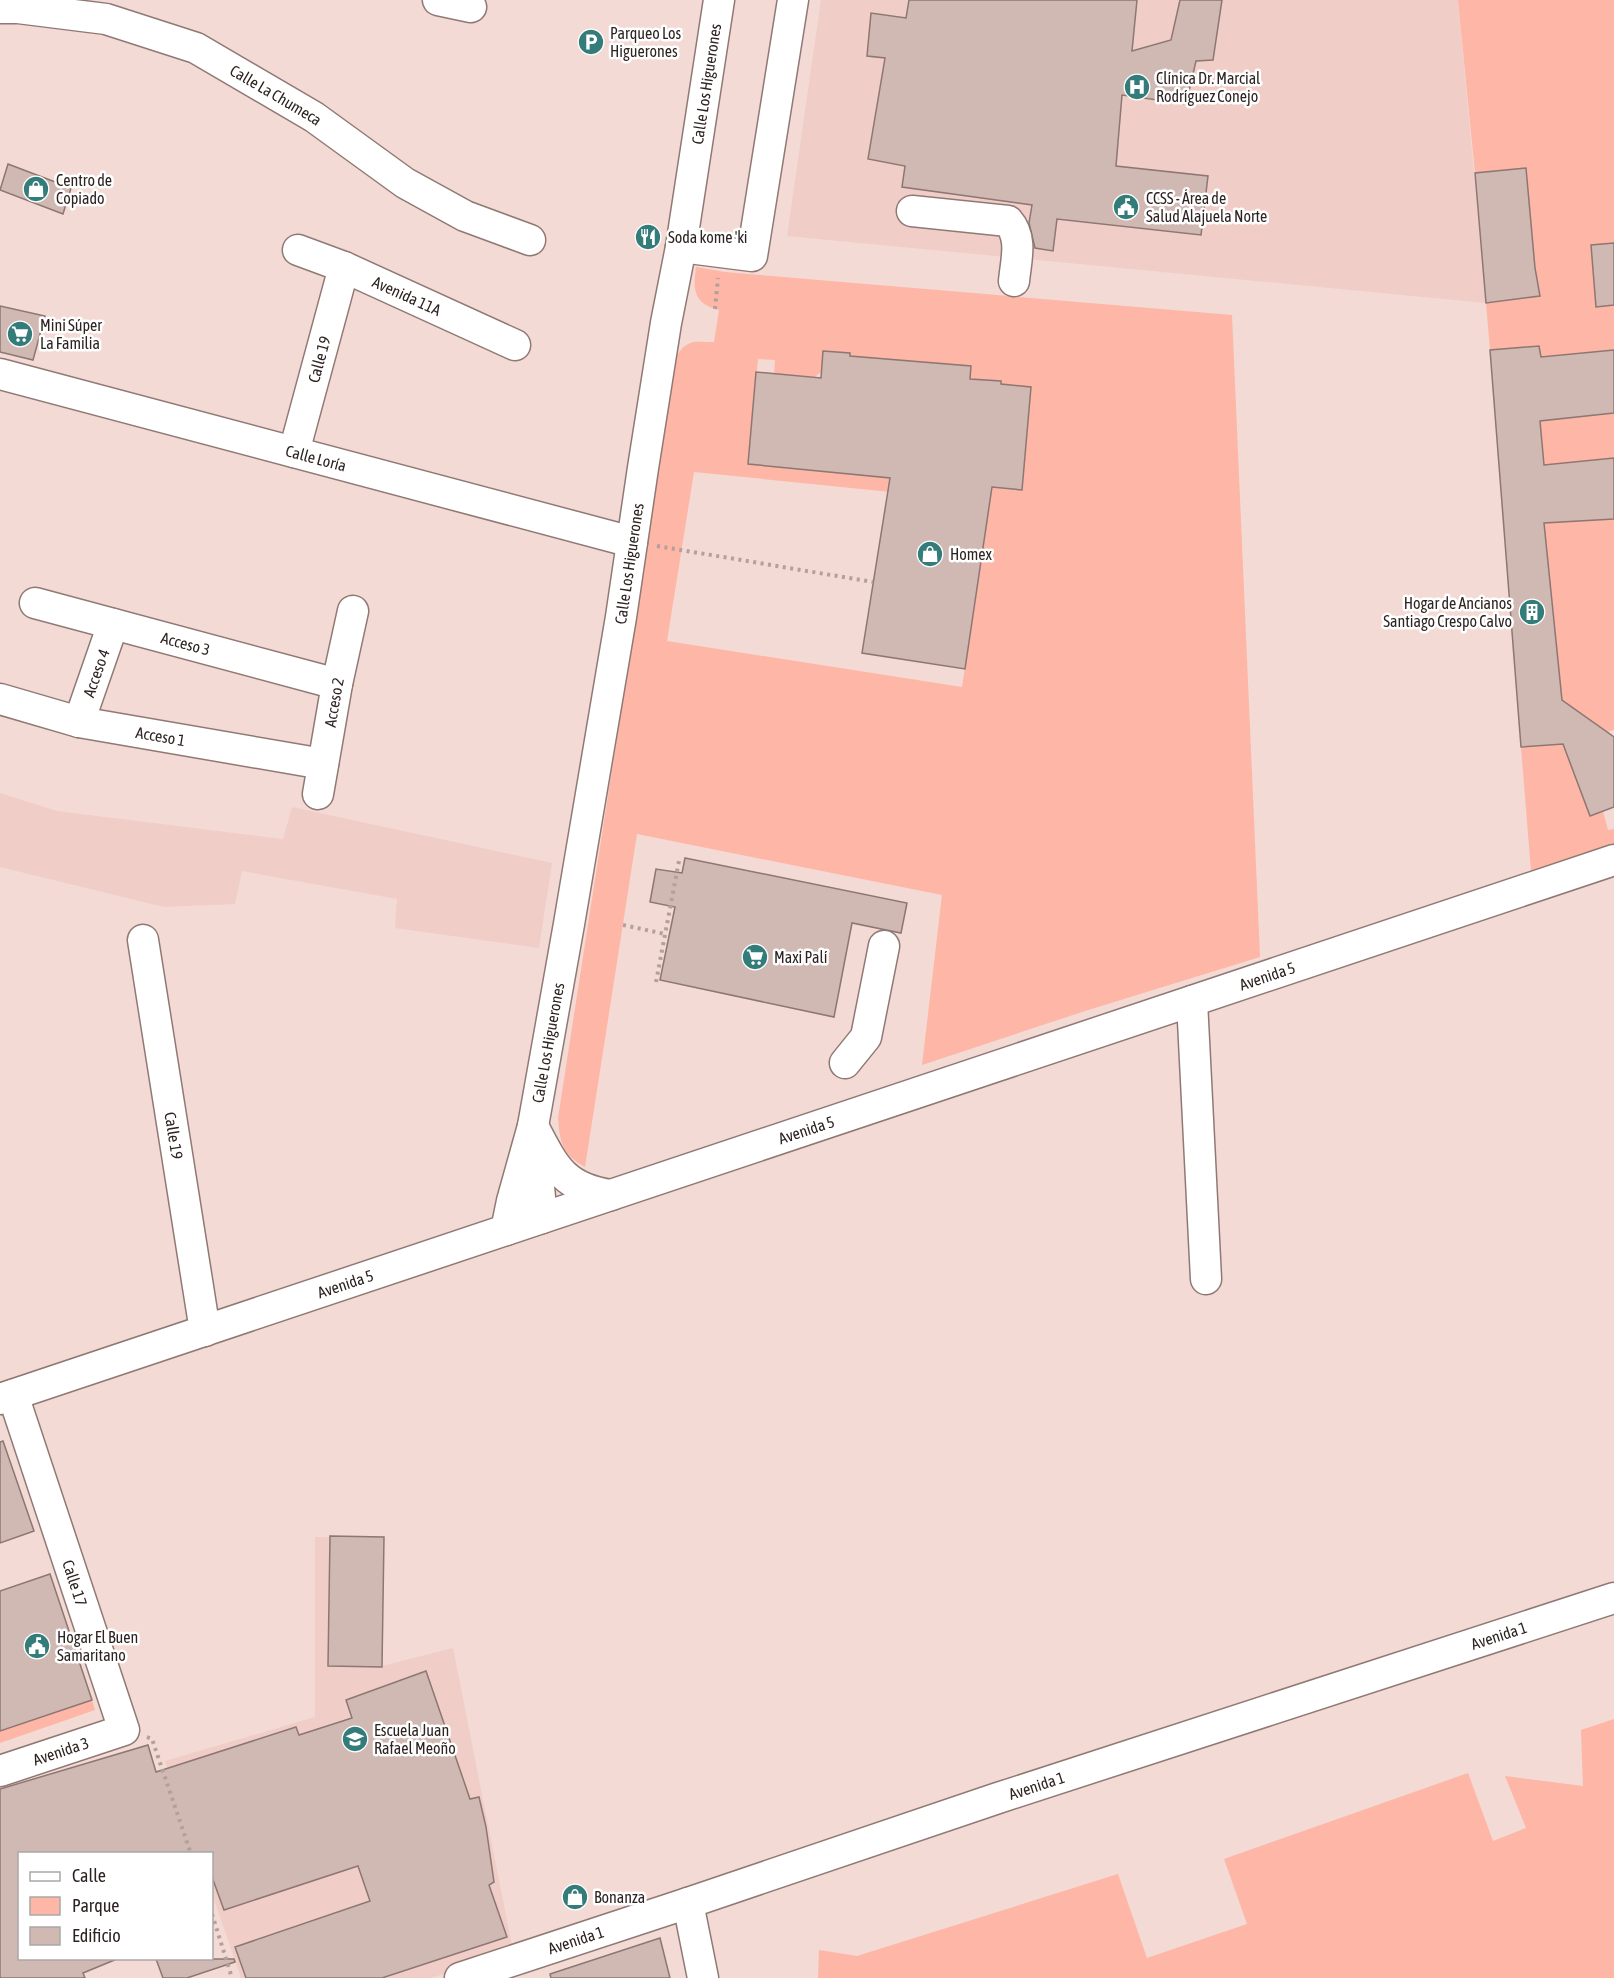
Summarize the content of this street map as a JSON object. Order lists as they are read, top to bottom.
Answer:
{
  "streets": {
    "street": [
      "Calle Los Higuerones",
      "Calle La Chumeca",
      "Avenida 11A",
      "Calle 19",
      "Calle Loría",
      "Acceso 3",
      "Acceso 4",
      "Acceso 2",
      "Acceso 1",
      "Avenida 5",
      "Calle 17",
      "Avenida 1",
      "Avenida 3"
    ]
  },
  "crossings": [
    ["Calle Los Higuerones", "Calle Loría"],
    ["Calle Los Higuerones", "Avenida 5"],
    ["Avenida 11A", "Calle 19"],
    ["Calle 19", "Calle Loría"],
    ["Calle 19", "Avenida 5"],
    ["Acceso 3", "Acceso 4"],
    ["Acceso 3", "Acceso 2"],
    ["Acceso 4", "Acceso 1"],
    ["Acceso 2", "Acceso 1"],
    ["Avenida 5", "Calle 17"],
    ["Calle 17", "Avenida 3"]
  ],
  "places": {
    "parking": ["Parqueo Los Higuerones"],
    "hospital": ["Clínica Dr. Marcial Rodríguez Conejo"],
    "shop": ["Centro de Copiado", "Homex", "Bonanza"],
    "public building": ["CCSS - Área de Salud Alajuela Norte", "Hogar El Buen Samaritano"],
    "restaurant": ["Soda kome 'ki"],
    "supermarket": ["Mini Súper La Familia", "Maxi Palí"],
    "building": ["Hogar de Ancianos Santiago Crespo Calvo"],
    "school or university": ["Escuela Juan Rafael Meoño"]
  },
  "legend": ["Calle", "Parque", "Edificio"]
}
